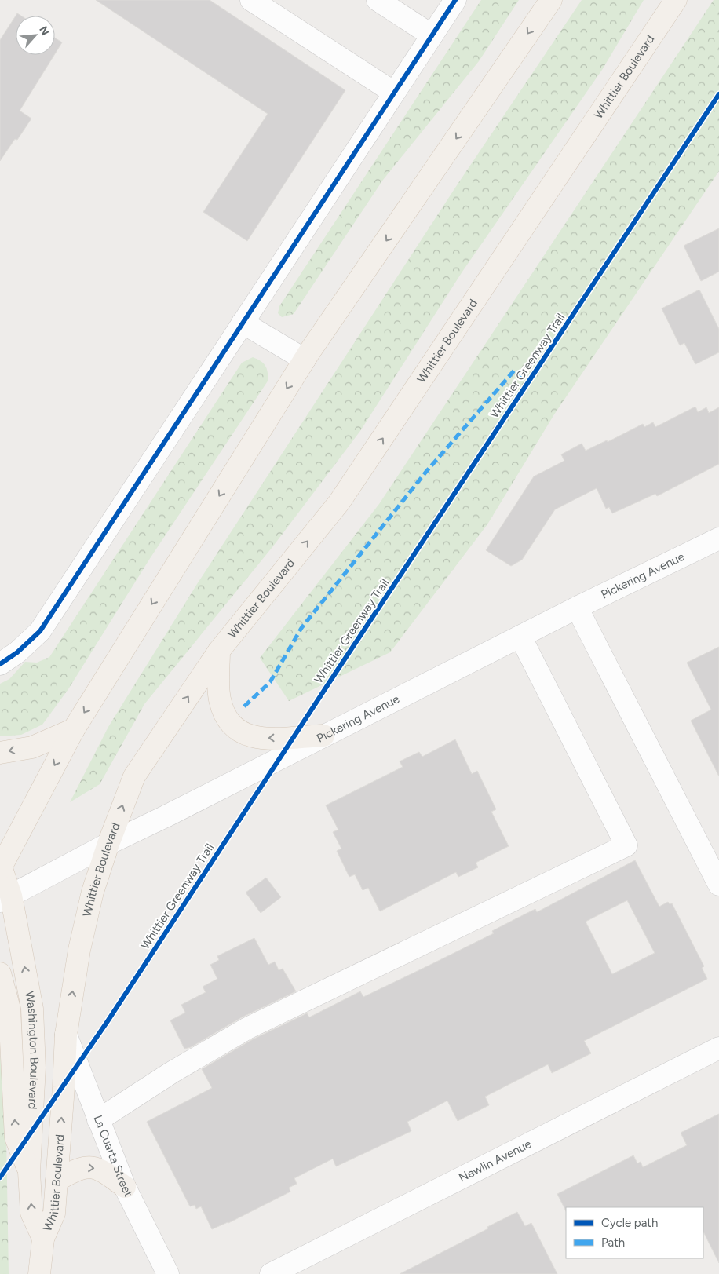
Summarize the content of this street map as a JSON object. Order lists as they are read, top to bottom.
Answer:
{
  "streets": {
    "main road": ["Whittier Boulevard", "Washington Boulevard"],
    "street": ["Pickering Avenue", "La Cuarta Street", "Newlin Avenue"],
    "cycle path": ["Whittier Greenway Trail"]
  },
  "crossings": [
    ["Whittier Boulevard", "Pickering Avenue"],
    ["Whittier Boulevard", "Washington Boulevard"],
    ["Whittier Boulevard", "La Cuarta Street"],
    ["Pickering Avenue", "Washington Boulevard"]
  ],
  "legend": ["Cycle path", "Path"],
  "north": "top right"
}
